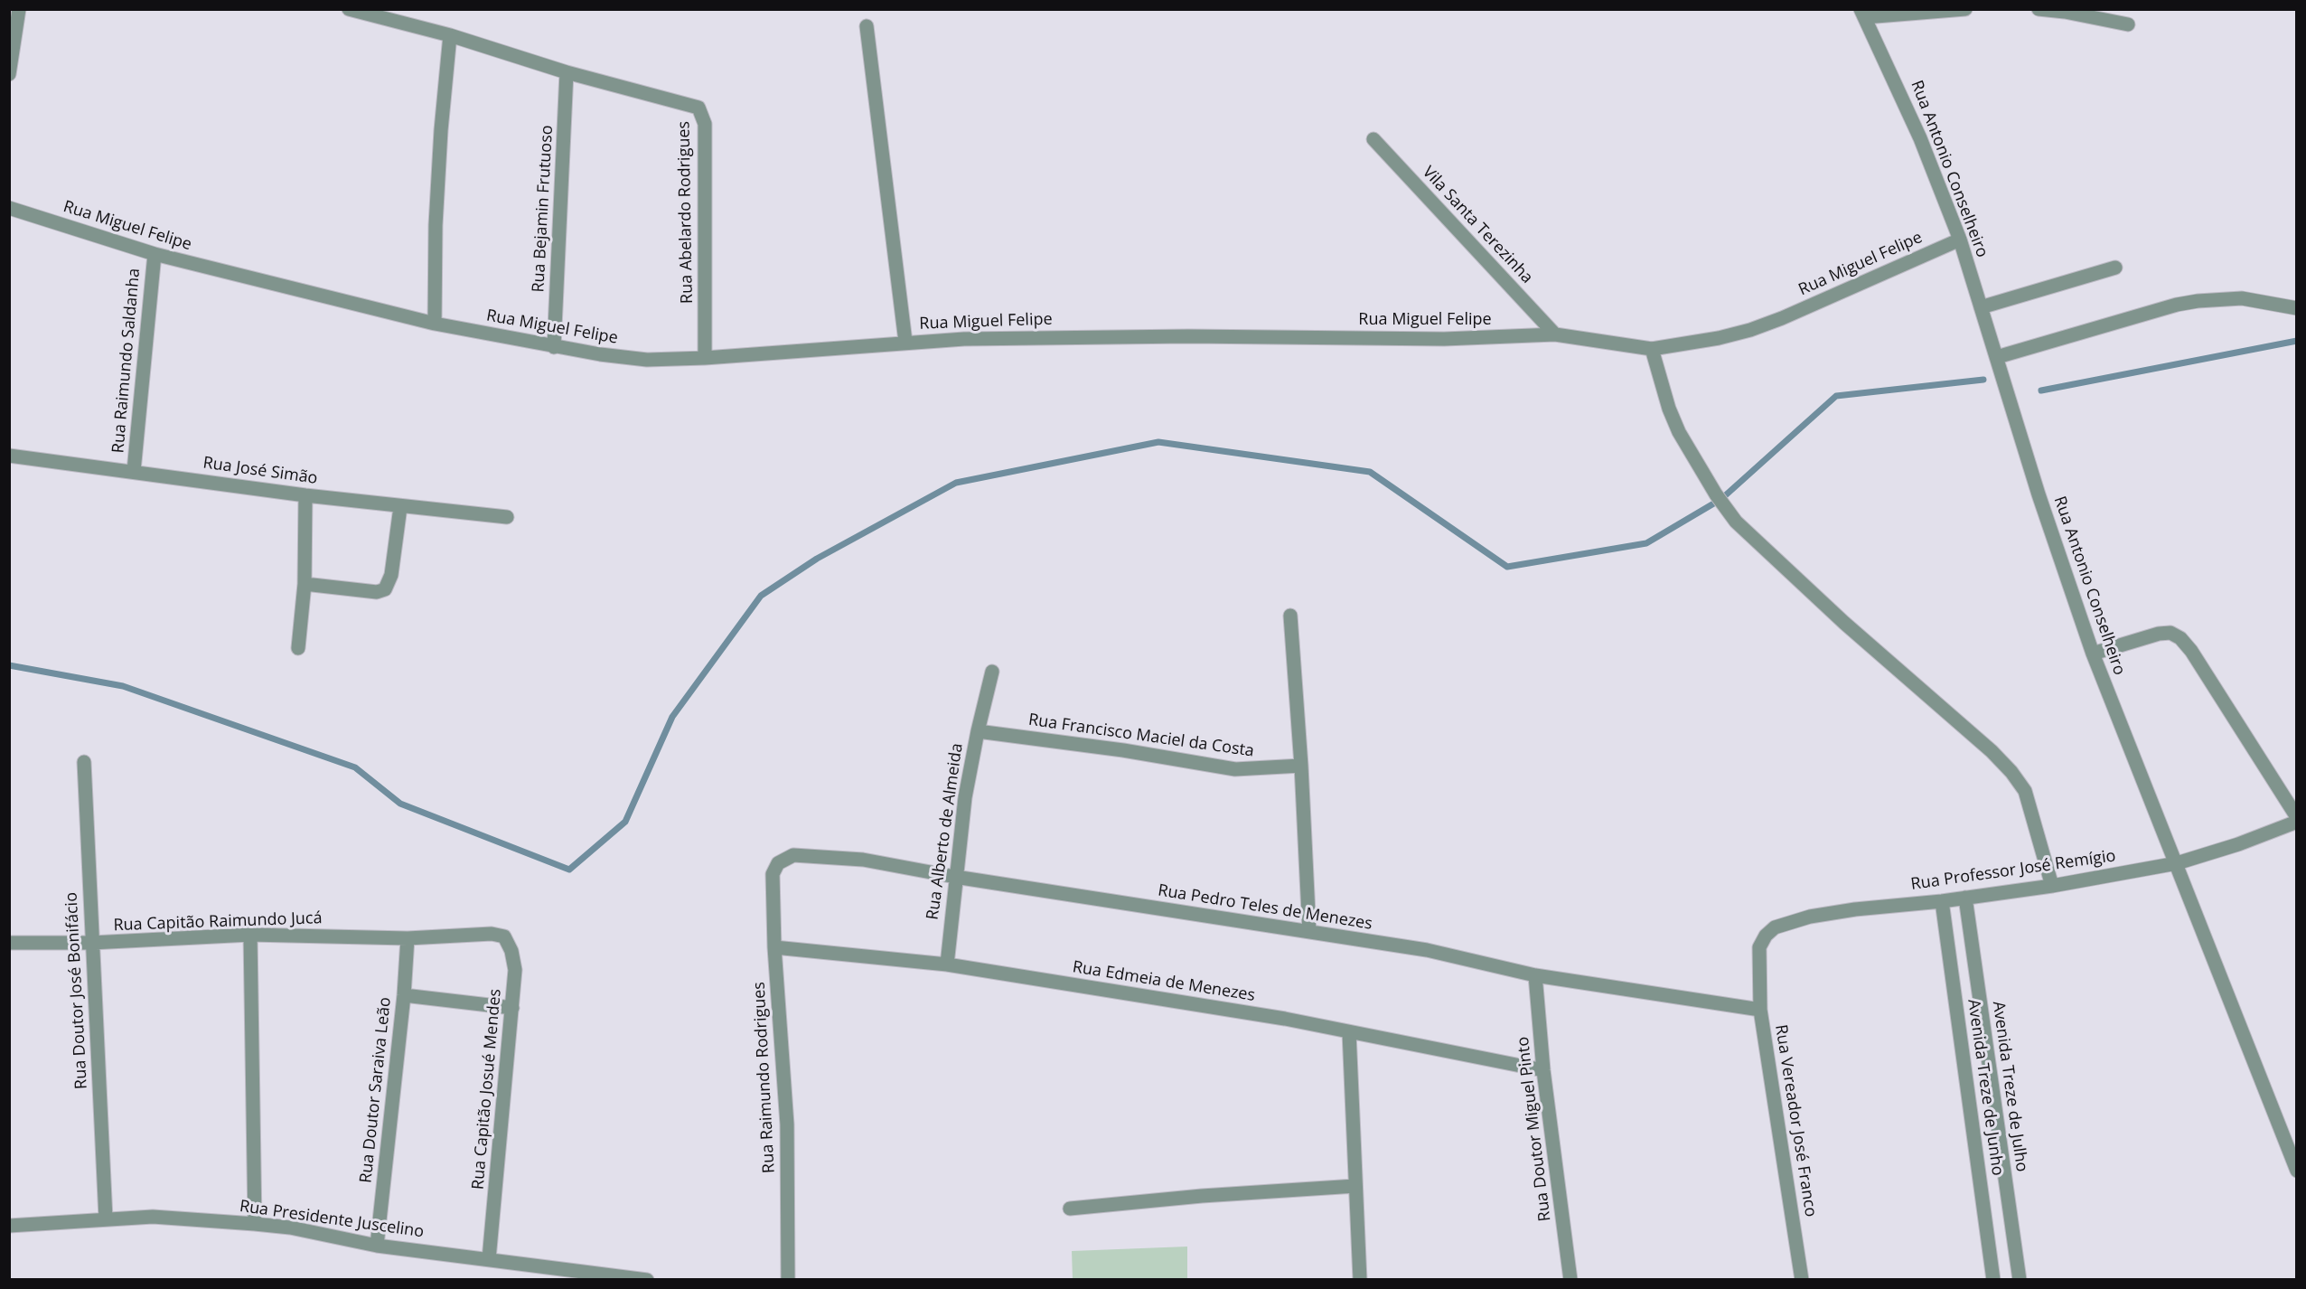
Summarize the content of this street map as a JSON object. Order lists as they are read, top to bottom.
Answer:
{
  "streets": {
    "street": [
      "Rua Antonio Conselheiro",
      "Rua Bejamin Frutuoso",
      "Rua Abelardo Rodrigues",
      "Vila Santa Terezinha",
      "Rua Miguel Felipe",
      "Rua Raimundo Saldanha",
      "Rua José Simão",
      "Rua Francisco Maciel da Costa",
      "Rua Alberto de Almeida",
      "Rua Professor José Remígio",
      "Rua Pedro Teles de Menezes",
      "Rua Capitão Raimundo Jucá",
      "Rua Edmeia de Menezes",
      "Rua Doutor José Bonifácio",
      "Rua Raimundo Rodrigues",
      "Avenida Treze de Julho",
      "Avenida Treze de Junho",
      "Rua Capitão Josué Mendes",
      "Rua Doutor Saraiva Leão",
      "Rua Vereador José Franco",
      "Rua Doutor Miguel Pinto",
      "Rua Presidente Juscelino"
    ]
  },
  "crossings": [
    ["Rua Antonio Conselheiro", "Rua Miguel Felipe"],
    ["Rua Antonio Conselheiro", "Rua Professor José Remígio"],
    ["Rua Bejamin Frutuoso", "Rua Abelardo Rodrigues"],
    ["Rua Bejamin Frutuoso", "Rua Miguel Felipe"],
    ["Rua Abelardo Rodrigues", "Rua Miguel Felipe"],
    ["Vila Santa Terezinha", "Rua Miguel Felipe"],
    ["Rua Miguel Felipe", "Rua Raimundo Saldanha"],
    ["Rua Raimundo Saldanha", "Rua José Simão"],
    ["Rua Francisco Maciel da Costa", "Rua Alberto de Almeida"],
    ["Rua Alberto de Almeida", "Rua Pedro Teles de Menezes"],
    ["Rua Alberto de Almeida", "Rua Edmeia de Menezes"],
    ["Rua Professor José Remígio", "Avenida Treze de Julho"],
    ["Rua Professor José Remígio", "Avenida Treze de Junho"],
    ["Rua Professor José Remígio", "Rua Vereador José Franco"],
    ["Rua Pedro Teles de Menezes", "Rua Raimundo Rodrigues"],
    ["Rua Pedro Teles de Menezes", "Rua Vereador José Franco"],
    ["Rua Pedro Teles de Menezes", "Rua Doutor Miguel Pinto"],
    ["Rua Capitão Raimundo Jucá", "Rua Doutor José Bonifácio"],
    ["Rua Capitão Raimundo Jucá", "Rua Capitão Josué Mendes"],
    ["Rua Capitão Raimundo Jucá", "Rua Doutor Saraiva Leão"],
    ["Rua Edmeia de Menezes", "Rua Raimundo Rodrigues"],
    ["Rua Edmeia de Menezes", "Rua Doutor Miguel Pinto"],
    ["Rua Doutor José Bonifácio", "Rua Presidente Juscelino"],
    ["Rua Capitão Josué Mendes", "Rua Presidente Juscelino"],
    ["Rua Doutor Saraiva Leão", "Rua Presidente Juscelino"]
  ]
}
